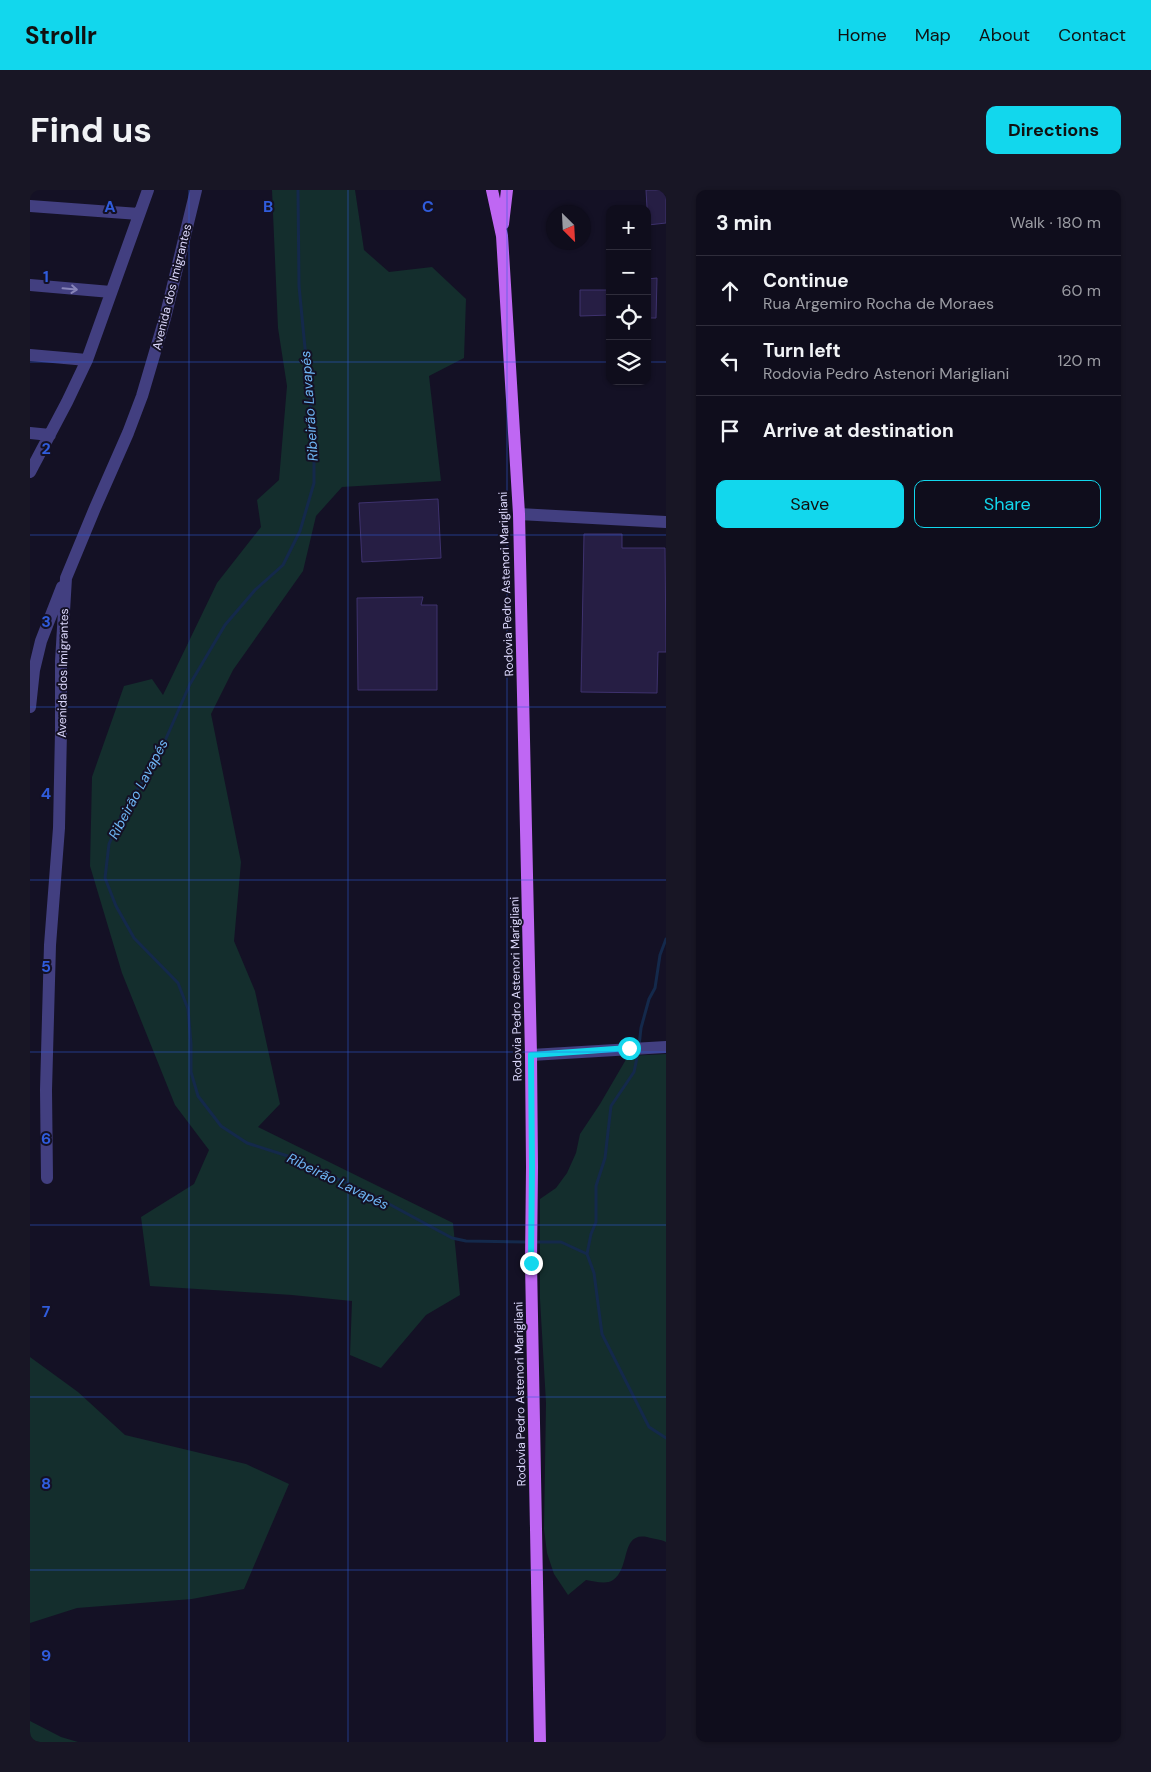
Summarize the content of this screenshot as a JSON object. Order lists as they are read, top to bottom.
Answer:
{
  "streets": {
    "main road": ["Rodovia Pedro Astenori Marigliani"],
    "street": ["Avenida dos Imigrantes"]
  },
  "water": ["Ribeirão Lavapés"],
  "north": "bottom right",
  "page": {
    "header": "Strollr",
    "nav": [
      "Home",
      "Map",
      "About",
      "Contact"
    ],
    "buttons": [
      "Directions",
      ["Save", "Share"]
    ],
    "title": "Find us",
    "heading": ["3 min", "Walk · 180 m"],
    "map_buttons": ["+", "−"],
    "list": [
      ["Continue", "Rua Argemiro Rocha de Moraes", "60 m"],
      ["Turn left", "Rodovia Pedro Astenori Marigliani", "120 m"],
      "Arrive at destination"
    ]
  },
  "grid": {
    "columns": ["A", "B", "C"],
    "rows": [
      "1",
      "2",
      "3",
      "4",
      "5",
      "6",
      "7",
      "8",
      "9"
    ]
  }
}
